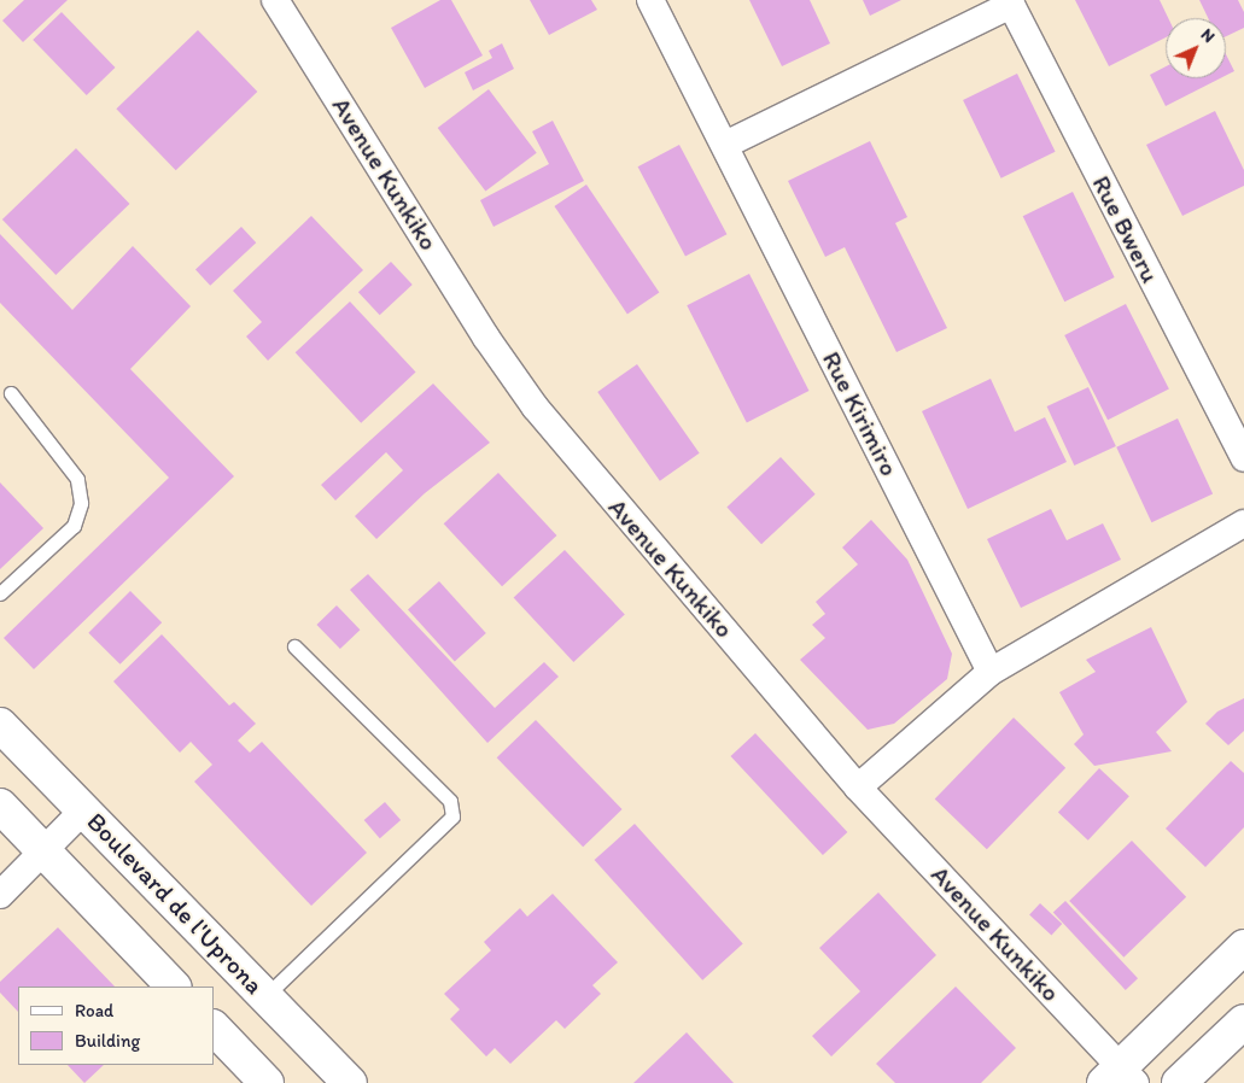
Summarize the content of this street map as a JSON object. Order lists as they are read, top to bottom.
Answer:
{
  "streets": {
    "street": [
      "Avenue Kunkiko",
      "Rue Bweru",
      "Rue Kirimiro",
      "Boulevard de l'Uprona"
    ]
  },
  "legend": ["Road", "Building"],
  "north": "top right"
}
